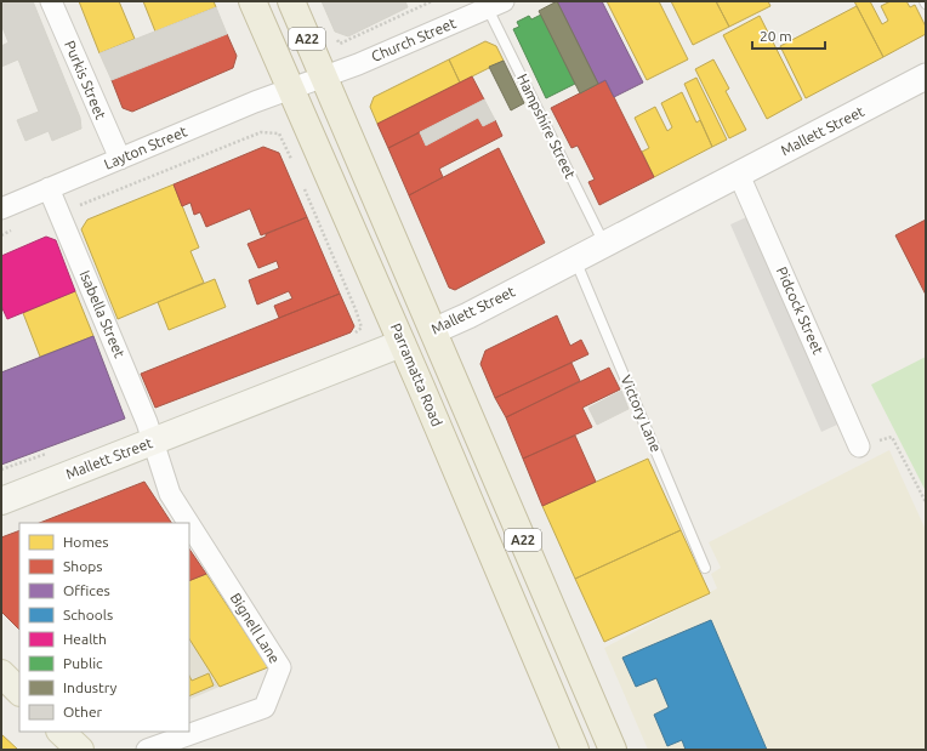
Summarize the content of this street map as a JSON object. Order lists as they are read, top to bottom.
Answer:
{
  "streets": {
    "highway": ["A22", "Mallett Street", "Parramatta Road"],
    "street": [
      "Church Street",
      "Purkis Street",
      "Layton Street",
      "Pidcock Street",
      "Isabella Street",
      "Bignell Lane"
    ],
    "lane": ["Hampshire Street", "Victory Lane"]
  },
  "crossings": [
    ["A22", "Church Street"],
    ["A22", "Mallett Street"],
    ["Church Street", "Hampshire Street"],
    ["Church Street", "Layton Street"],
    ["Church Street", "Parramatta Road"],
    ["Purkis Street", "Layton Street"],
    ["Hampshire Street", "Mallett Street"],
    ["Mallett Street", "Pidcock Street"],
    ["Mallett Street", "Isabella Street"],
    ["Mallett Street", "Parramatta Road"],
    ["Mallett Street", "Victory Lane"],
    ["Mallett Street", "Bignell Lane"],
    ["Layton Street", "Isabella Street"],
    ["Layton Street", "Parramatta Road"],
    ["Isabella Street", "Bignell Lane"]
  ],
  "legend": [
    "Homes",
    "Shops",
    "Offices",
    "Schools",
    "Health",
    "Public",
    "Industry",
    "Other"
  ],
  "scale_bar": "20 m"
}
